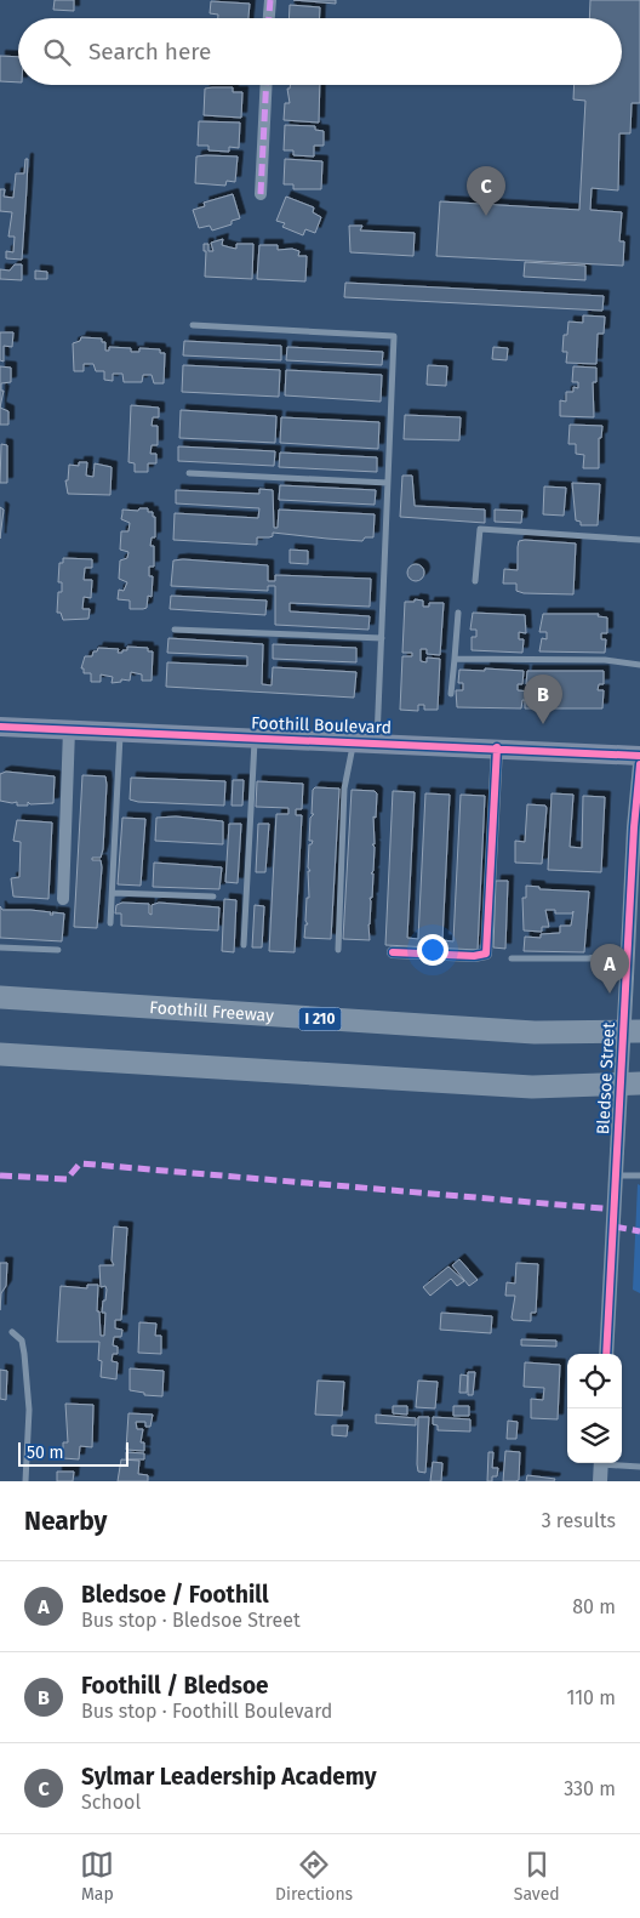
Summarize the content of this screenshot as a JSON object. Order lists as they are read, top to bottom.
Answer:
{
  "streets": {
    "highway": ["Foothill Freeway", "I 210"],
    "main road": ["Foothill Boulevard"],
    "street": ["Bledsoe Street"]
  },
  "scale_bar": "50 m",
  "page": {
    "search": "Search here",
    "pins": ["C", "B", "A"],
    "scale": "50 m",
    "heading": ["Nearby", "3 results"],
    "list": [
      {
        "mark": "A",
        "name": "Bledsoe / Foothill",
        "note": "Bus stop · Bledsoe Street",
        "value": "80 m"
      },
      {
        "mark": "B",
        "name": "Foothill / Bledsoe",
        "note": "Bus stop · Foothill Boulevard",
        "value": "110 m"
      },
      {
        "mark": "C",
        "name": "Sylmar Leadership Academy",
        "note": "School",
        "value": "330 m"
      }
    ],
    "nav": ["Map", "Directions", "Saved"]
  }
}
